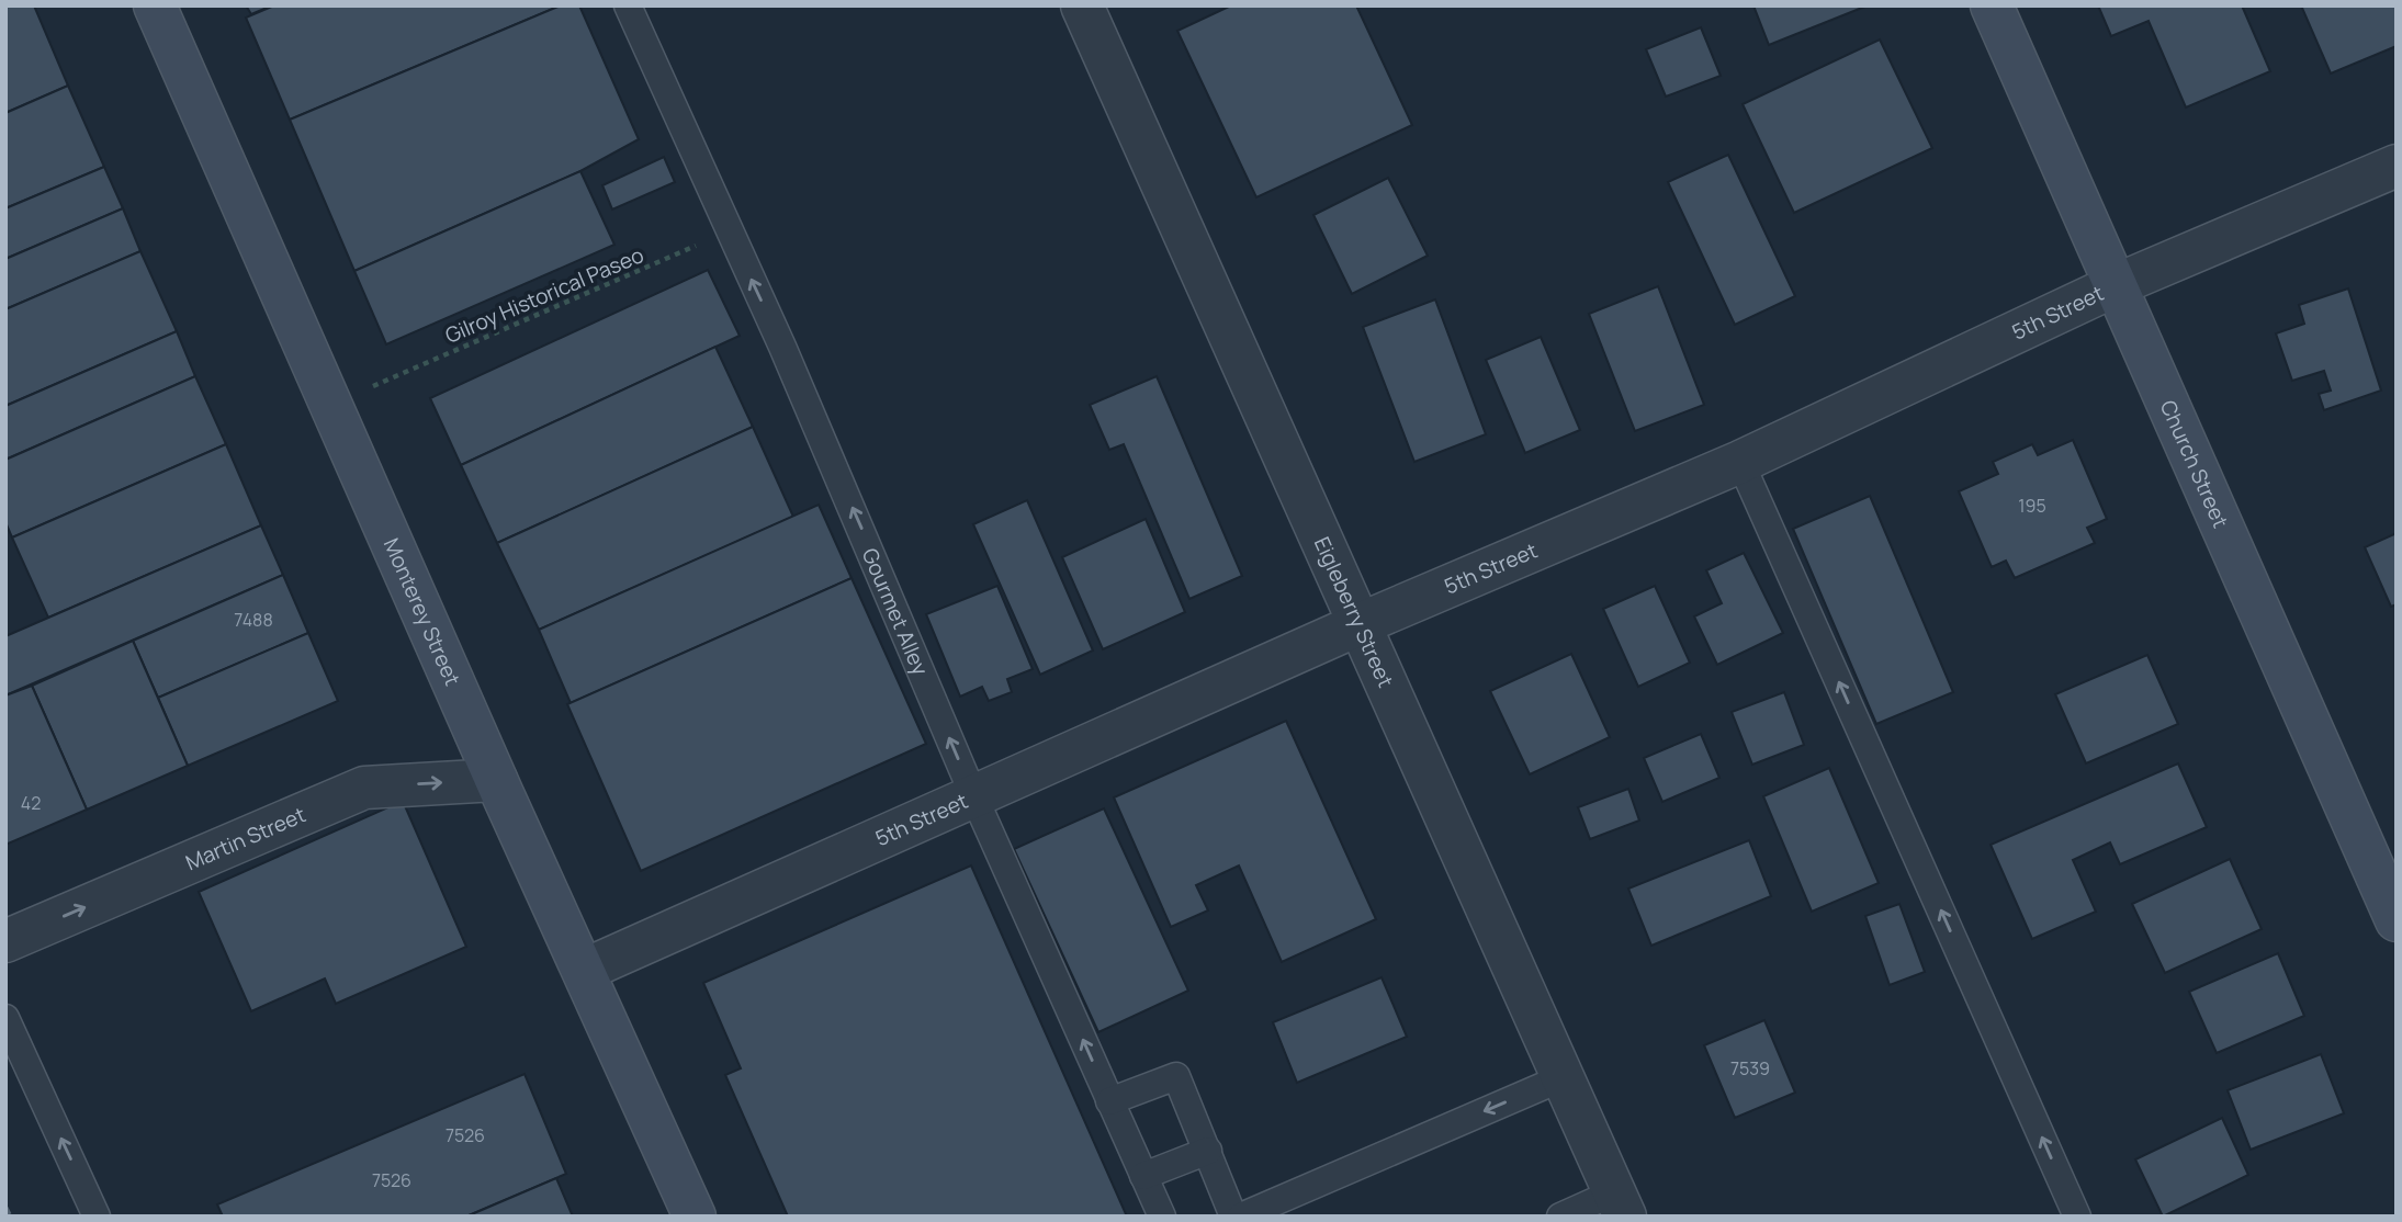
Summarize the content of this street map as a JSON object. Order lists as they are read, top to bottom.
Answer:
{
  "streets": {
    "main road": ["Church Street", "Monterey Street"],
    "street": ["5th Street", "Eigleberry Street", "Martin Street"],
    "lane": ["Gourmet Alley"],
    "path": ["Gilroy Historical Paseo"]
  },
  "crossings": [
    ["Gilroy Historical Paseo", "Gourmet Alley"],
    ["5th Street", "Church Street"],
    ["5th Street", "Gourmet Alley"],
    ["5th Street", "Eigleberry Street"],
    ["5th Street", "Monterey Street"],
    ["Monterey Street", "Martin Street"]
  ],
  "one_way": ["Gourmet Alley", "Martin Street"],
  "house_numbers": [
    "195",
    "7488",
    "42",
    "7539",
    "7526",
    "7526"
  ]
}
